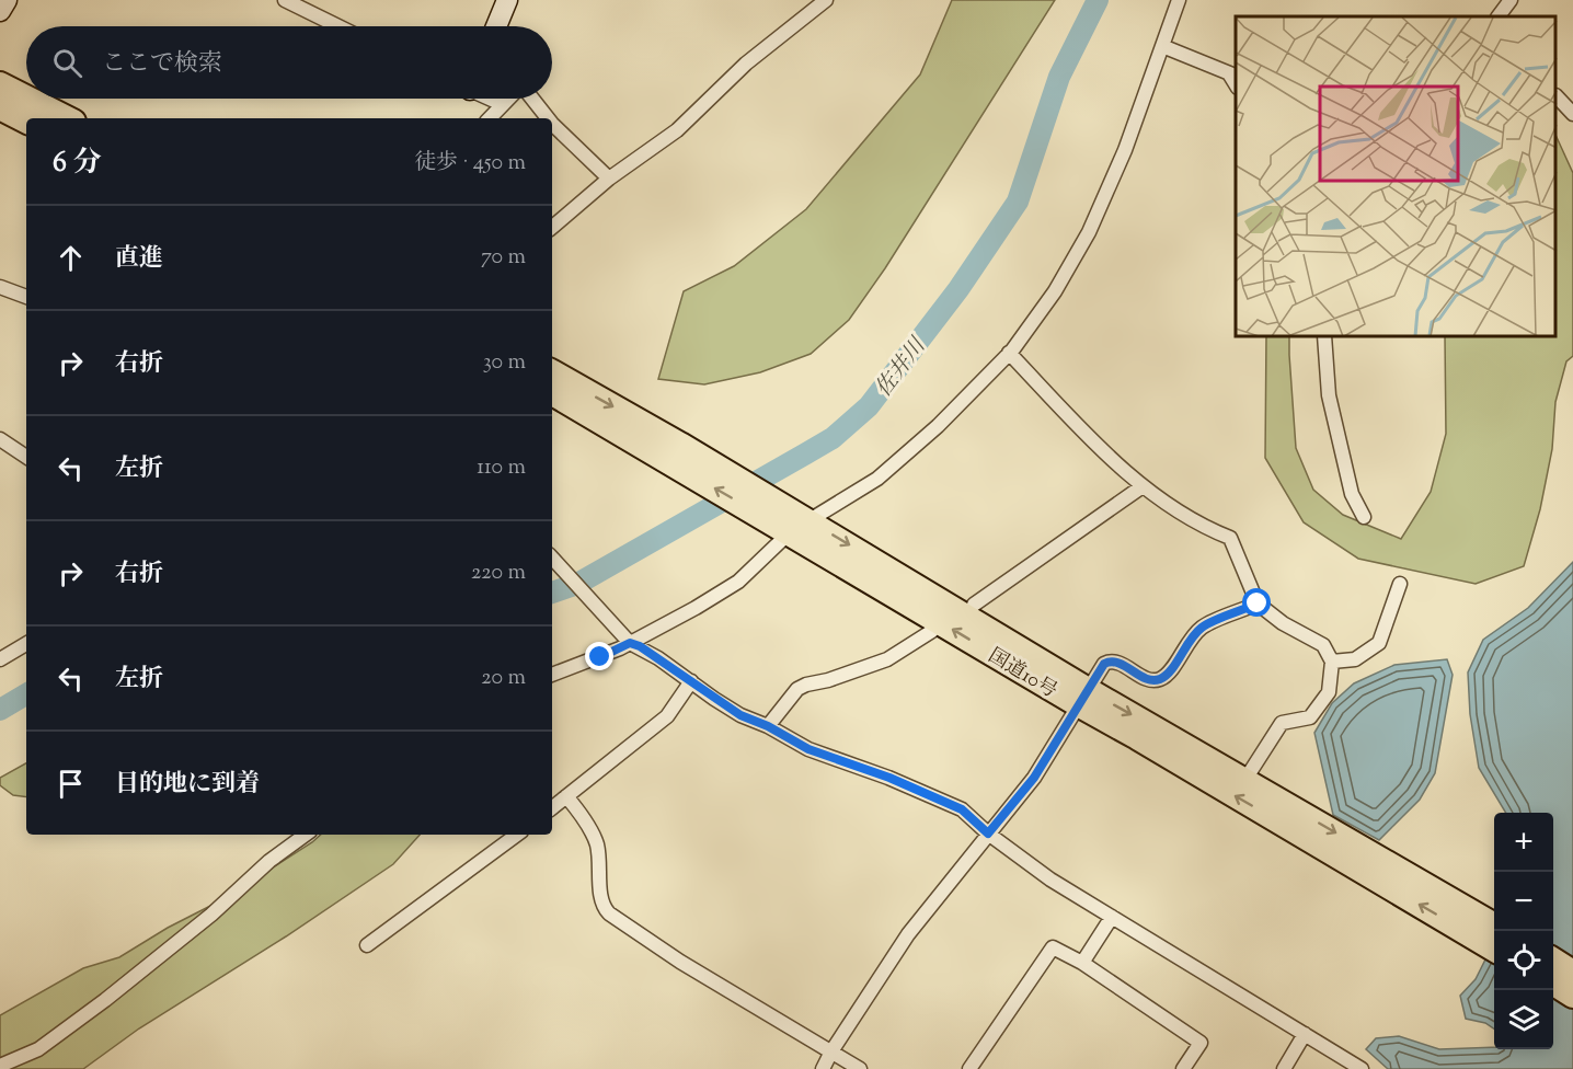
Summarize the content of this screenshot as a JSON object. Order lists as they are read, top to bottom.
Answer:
{
  "streets": {
    "highway": ["国道10号"]
  },
  "water": ["佐井川"],
  "page": {
    "search": "ここで検索",
    "heading": ["6 分", "徒歩 · 450 m"],
    "list": [
      ["直進", "70 m"],
      ["右折", "30 m"],
      ["左折", "110 m"],
      ["右折", "220 m"],
      ["左折", "20 m"],
      "目的地に到着"
    ],
    "map_buttons": ["+", "−"]
  }
}
